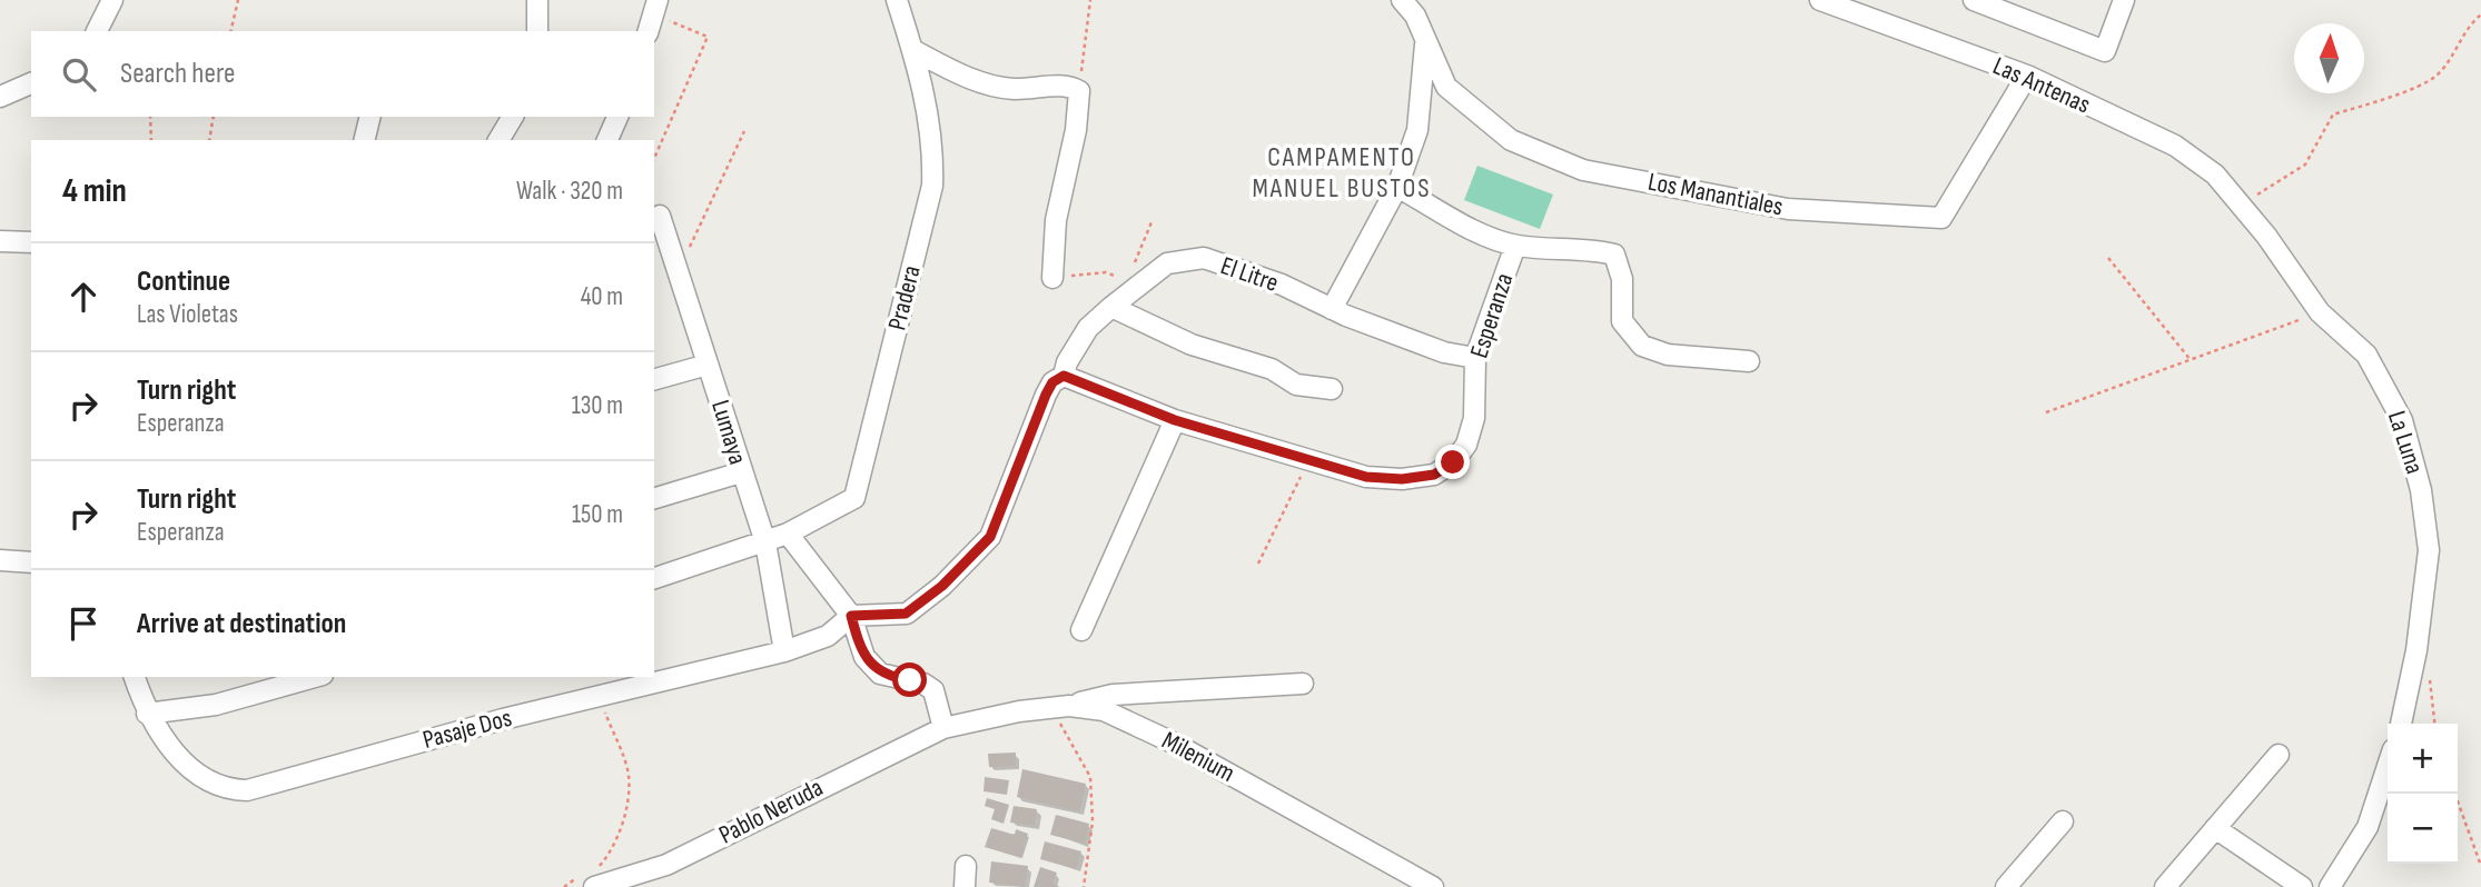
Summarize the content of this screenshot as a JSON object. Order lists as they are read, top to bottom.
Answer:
{
  "streets": {
    "street": [
      "Las Antenas",
      "Los Manantiales",
      "El Litre",
      "Pradera",
      "Esperanza",
      "Lumaya",
      "La Luna",
      "Pasaje Dos",
      "Milenium",
      "Pablo Neruda"
    ]
  },
  "crossings": [
    ["Las Antenas", "Los Manantiales"],
    ["Las Antenas", "La Luna"],
    ["El Litre", "Esperanza"],
    ["Pradera", "Lumaya"],
    ["Lumaya", "Pasaje Dos"],
    ["Milenium", "Pablo Neruda"]
  ],
  "districts": ["CAMPAMENTO MANUEL BUSTOS"],
  "north": "top",
  "page": {
    "search": "Search here",
    "heading": ["4 min", "Walk · 320 m"],
    "list": [
      ["Continue", "Las Violetas", "40 m"],
      ["Turn right", "Esperanza", "130 m"],
      ["Turn right", "Esperanza", "150 m"],
      "Arrive at destination"
    ],
    "map_buttons": ["+", "−"]
  }
}
